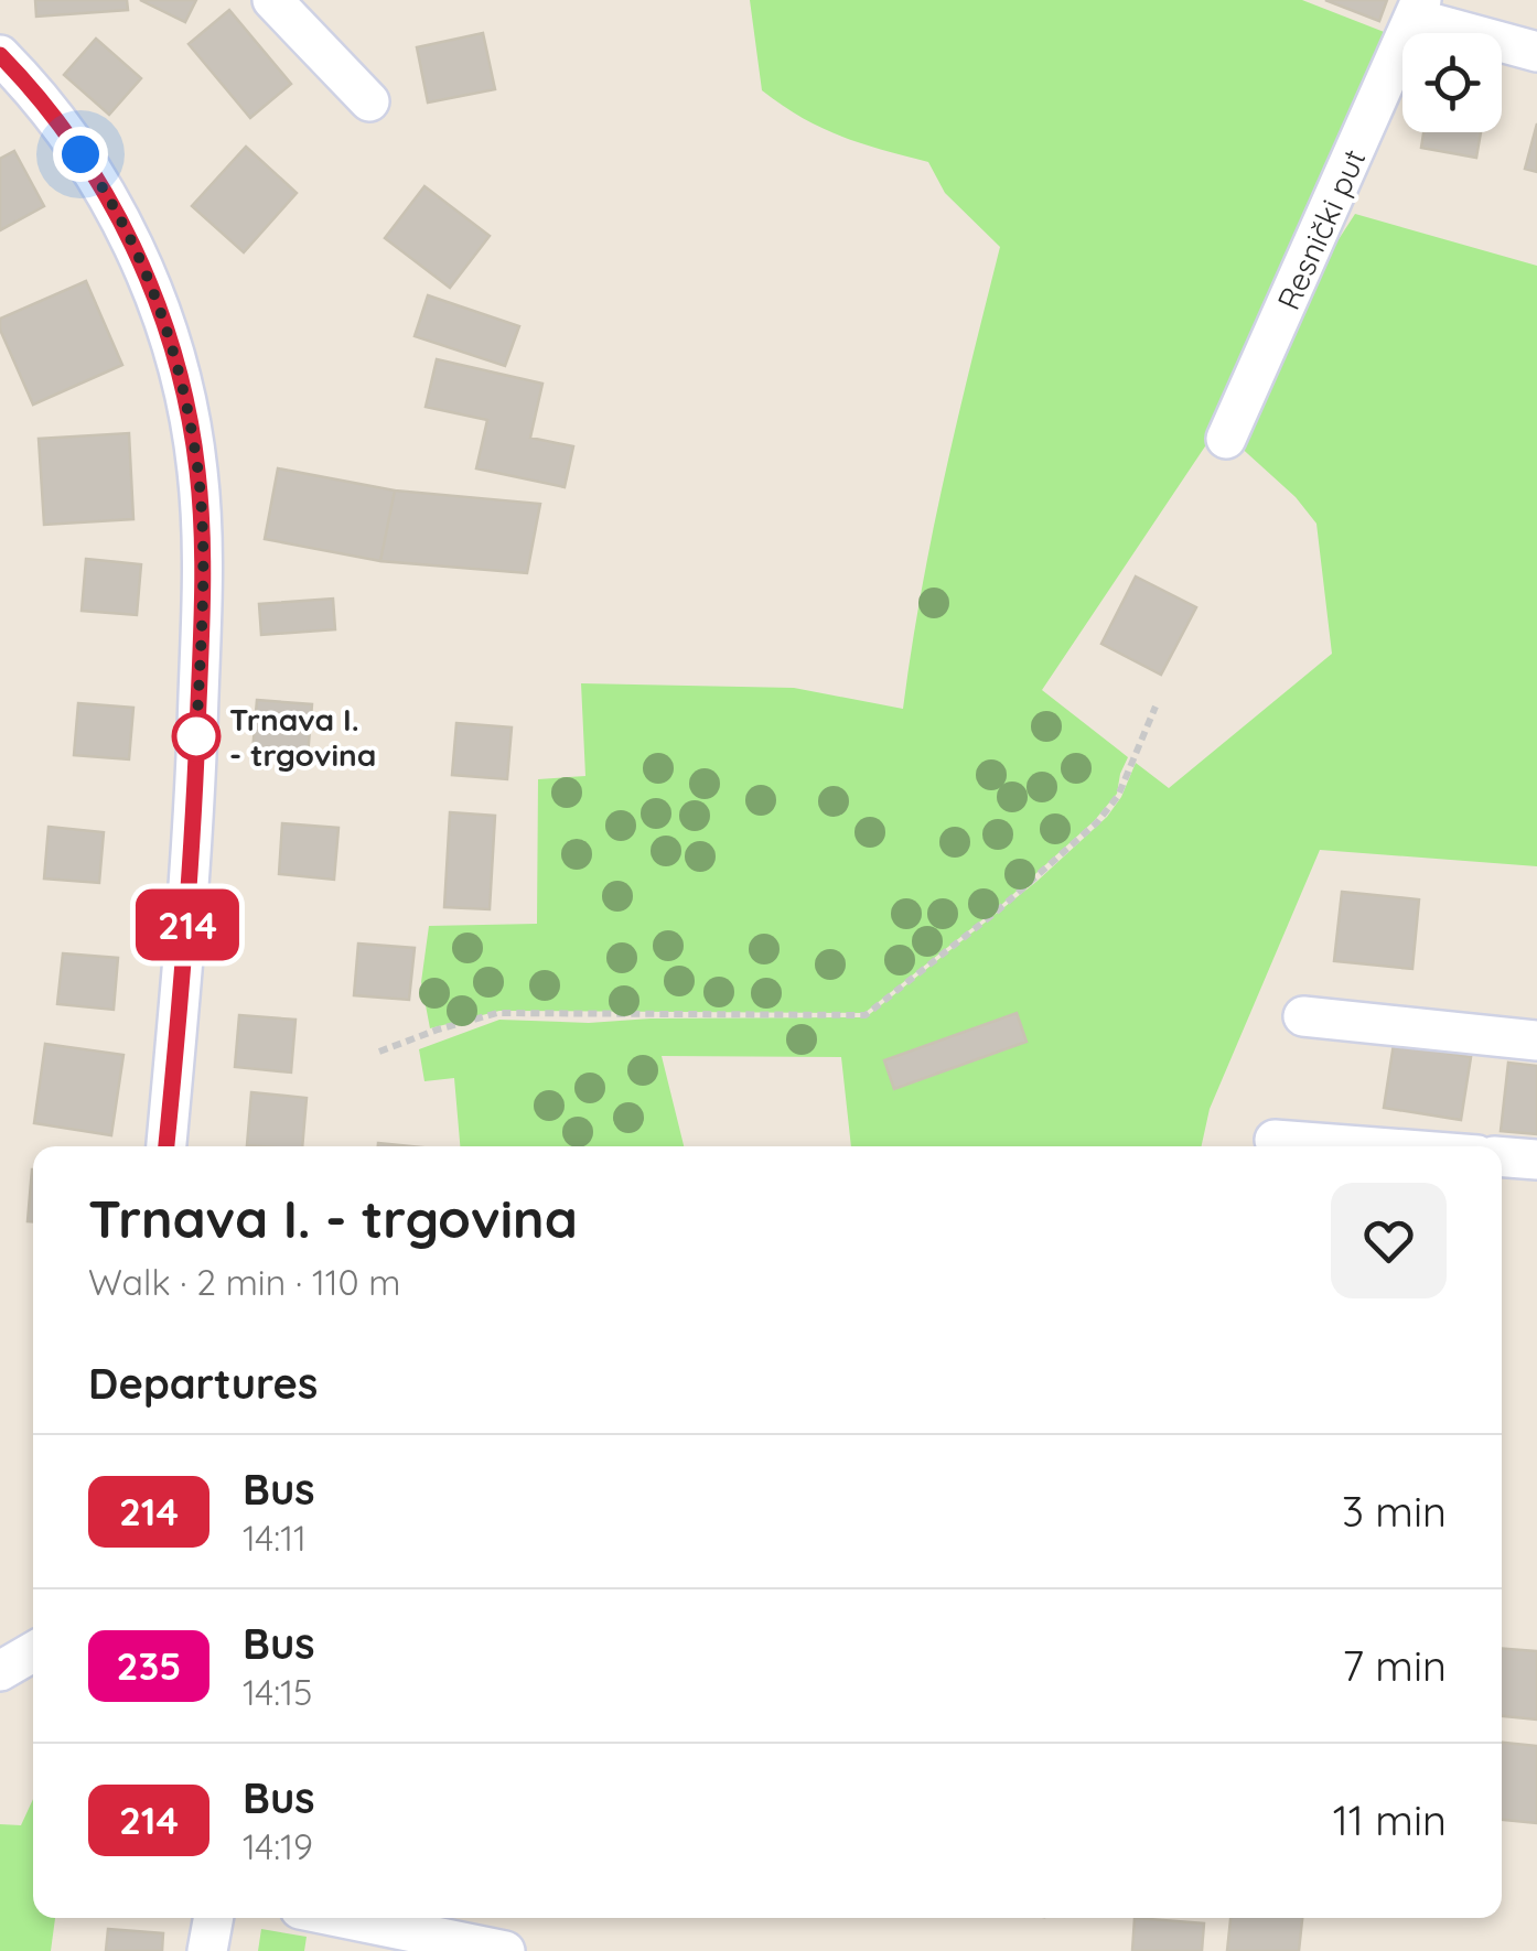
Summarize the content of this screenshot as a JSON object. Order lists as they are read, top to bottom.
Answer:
{
  "streets": {
    "street": ["Resnički put"]
  },
  "places": ["Trnava I. - trgovina"],
  "lines": ["bus line 214"],
  "page": {
    "on_map": "214",
    "heading": [
      ["Trnava I. - trgovina", "Walk · 2 min · 110 m"],
      "Departures"
    ],
    "list": [
      {
        "mark": "214",
        "name": "Bus",
        "note": "14:11",
        "value": "3 min"
      },
      {
        "mark": "235",
        "name": "Bus",
        "note": "14:15",
        "value": "7 min"
      },
      {
        "mark": "214",
        "name": "Bus",
        "note": "14:19",
        "value": "11 min"
      }
    ]
  }
}
